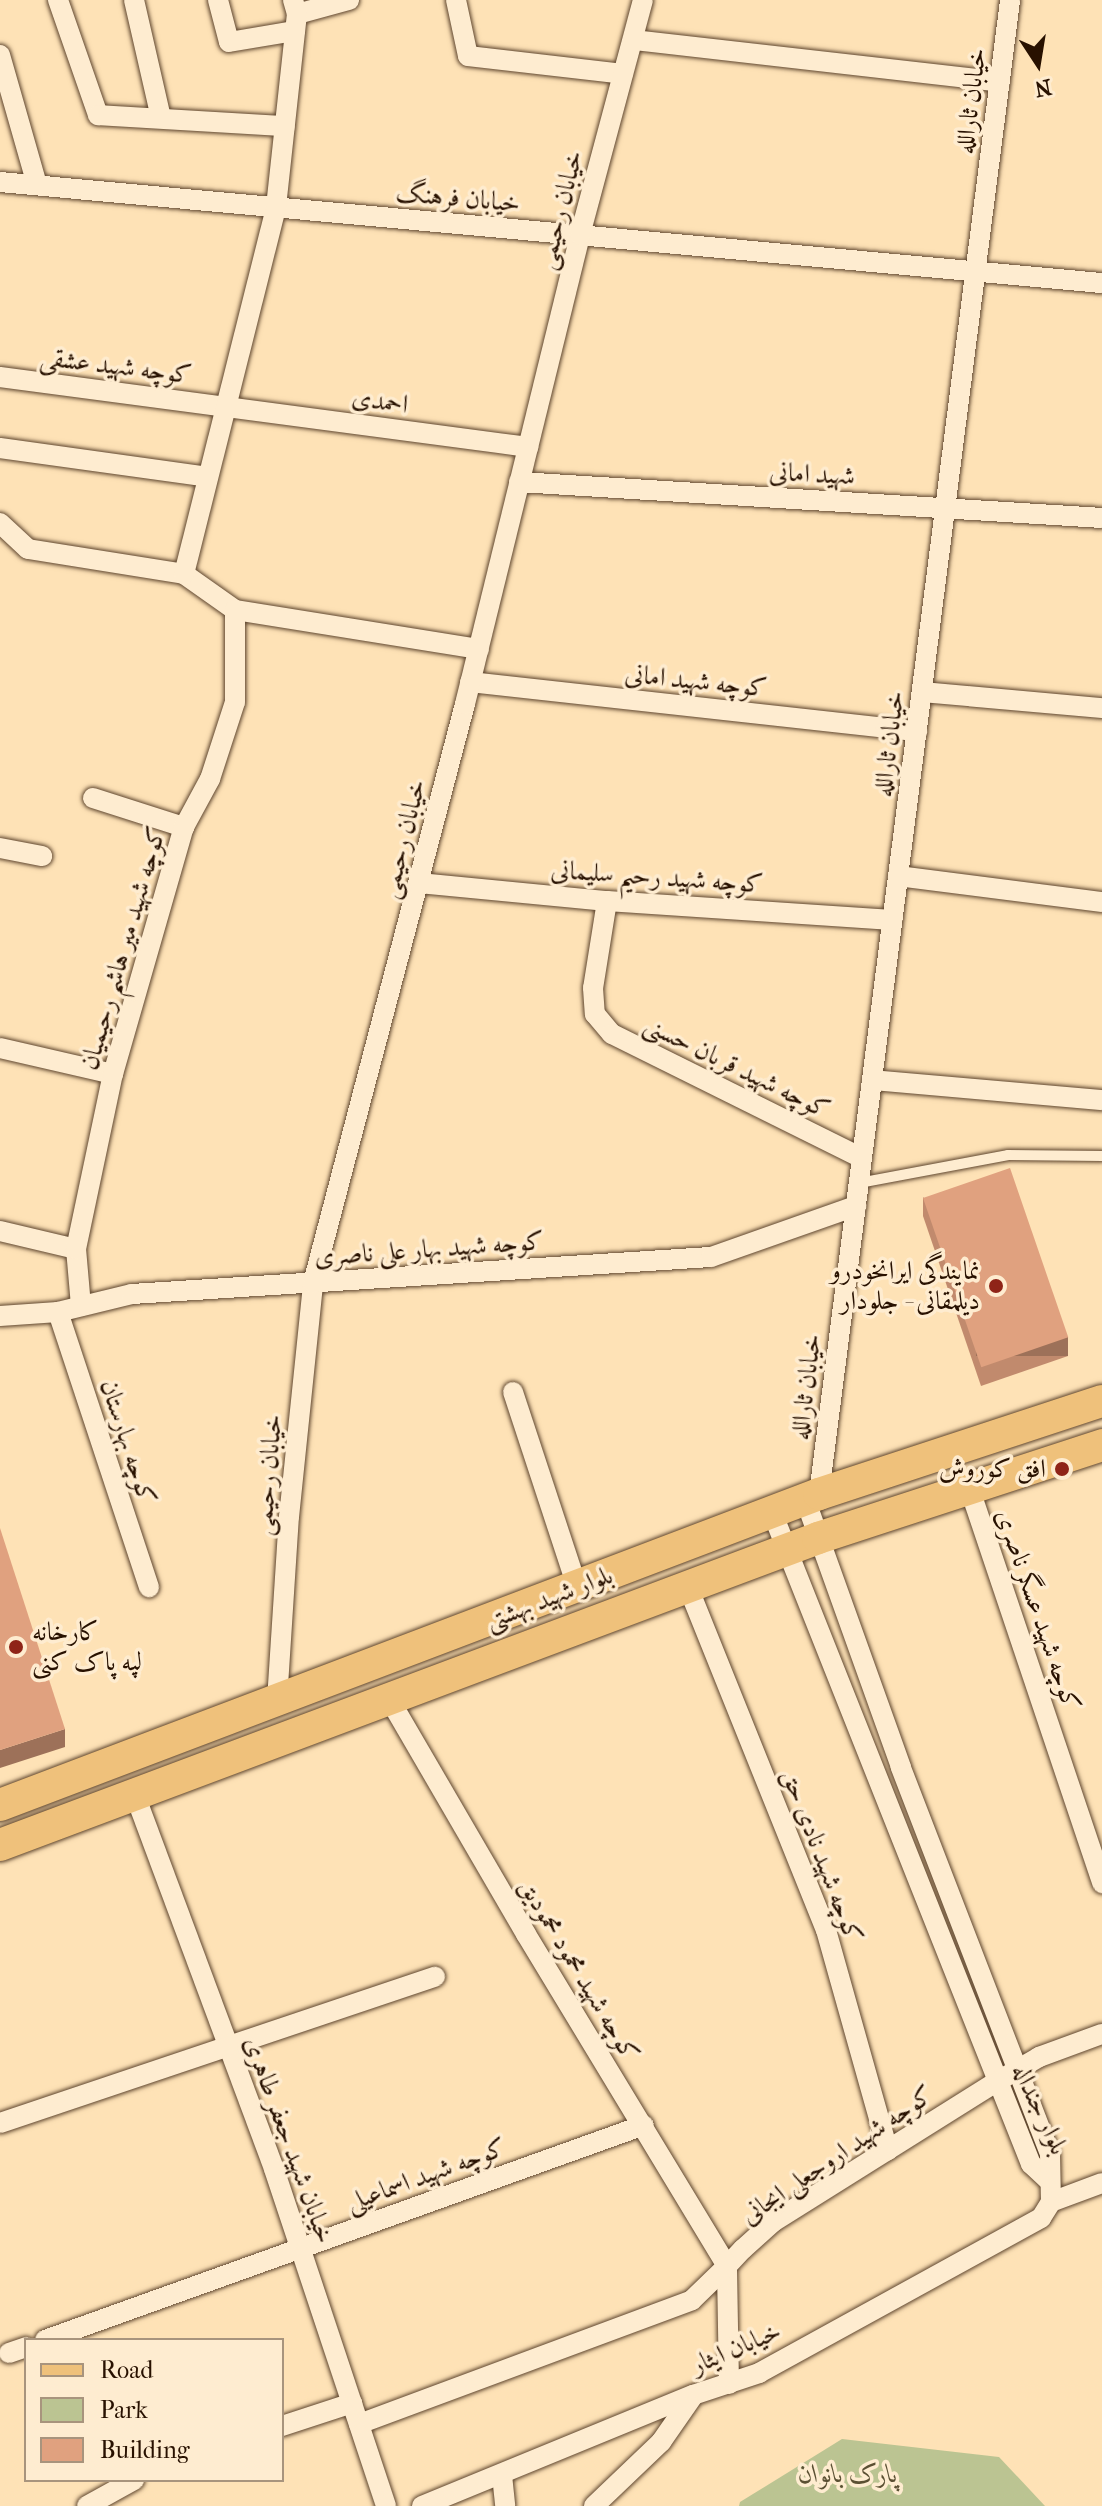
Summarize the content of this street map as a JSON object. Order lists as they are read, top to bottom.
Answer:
{
  "streets": {
    "main road": ["بلوار شهید بهشتی"],
    "street": [
      "خیابان ثارالله",
      "خیابان فرهنگ",
      "خیابان رحیمی",
      "کوچه شهید عشقی",
      "احمدی",
      "شهید امانی",
      "کوچه شهید امانی",
      "کوچه شهید رحیم سلیمانی",
      "کوچه شهید میر هاشم رحیمیان",
      "کوچه شهید قربان حسنی",
      "کوچه شهید بهار علی ناصری",
      "کوچه بهارستان",
      "کوچه شهید عسگر ناصری",
      "کوچه شهید نادی حق",
      "کوچه شهید محمود محمودیق",
      "بلوار جنداله",
      "خیابان شهید جعفر طاهری",
      "کوچه شهید اروجعلی ایجانی",
      "کوچه شهید اسماعیلی",
      "خیابان ایثار"
    ]
  },
  "crossings": [
    ["خیابان ثارالله", "خیابان فرهنگ"],
    ["خیابان ثارالله", "شهید امانی"],
    ["خیابان ثارالله", "کوچه شهید امانی"],
    ["خیابان ثارالله", "کوچه شهید رحیم سلیمانی"],
    ["خیابان ثارالله", "کوچه شهید قربان حسنی"],
    ["خیابان ثارالله", "کوچه شهید بهار علی ناصری"],
    ["خیابان ثارالله", "بلوار شهید بهشتی"],
    ["خیابان ثارالله", "بلوار جنداله"],
    ["خیابان فرهنگ", "خیابان رحیمی"],
    ["خیابان رحیمی", "احمدی"],
    ["خیابان رحیمی", "شهید امانی"],
    ["خیابان رحیمی", "کوچه شهید امانی"],
    ["خیابان رحیمی", "کوچه شهید رحیم سلیمانی"],
    ["خیابان رحیمی", "کوچه شهید بهار علی ناصری"],
    ["خیابان رحیمی", "بلوار شهید بهشتی"],
    ["کوچه شهید عشقی", "احمدی"],
    ["کوچه شهید رحیم سلیمانی", "کوچه شهید قربان حسنی"],
    ["کوچه شهید میر هاشم رحیمیان", "کوچه شهید بهار علی ناصری"],
    ["کوچه شهید بهار علی ناصری", "کوچه بهارستان"],
    ["بلوار شهید بهشتی", "کوچه شهید عسگر ناصری"],
    ["بلوار شهید بهشتی", "کوچه شهید نادی حق"],
    ["بلوار شهید بهشتی", "کوچه شهید محمود محمودیق"],
    ["بلوار شهید بهشتی", "بلوار جنداله"],
    ["بلوار شهید بهشتی", "خیابان شهید جعفر طاهری"],
    ["کوچه شهید نادی حق", "کوچه شهید اروجعلی ایجانی"],
    ["کوچه شهید محمود محمودیق", "کوچه شهید اروجعلی ایجانی"],
    ["کوچه شهید محمود محمودیق", "کوچه شهید اسماعیلی"],
    ["بلوار جنداله", "کوچه شهید اروجعلی ایجانی"],
    ["بلوار جنداله", "خیابان ایثار"],
    ["خیابان شهید جعفر طاهری", "کوچه شهید اروجعلی ایجانی"],
    ["خیابان شهید جعفر طاهری", "کوچه شهید اسماعیلی"]
  ],
  "parks": ["پارک بانوان"],
  "places": ["نمایندگی ایرانخودرو دیلمقانی - جلودار", "افق کوروش", "کارخانه لپه پاک کنی"],
  "legend": ["Road", "Park", "Building"],
  "north": "bottom"
}
